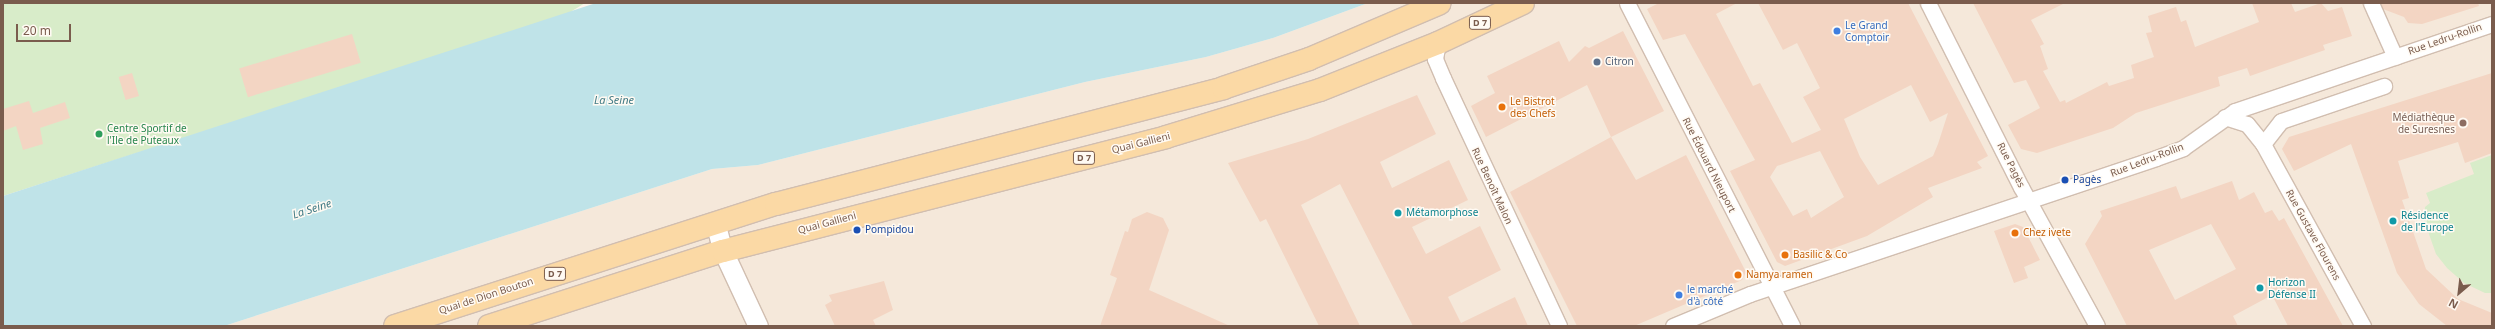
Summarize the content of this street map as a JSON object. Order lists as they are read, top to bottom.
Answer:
{
  "streets": {
    "main road": ["D 7", "Quai Gallieni", "Quai de Dion Bouton"],
    "street": [
      "Rue Ledru-Rollin",
      "Rue Édouard Nieuport",
      "Rue Pagès",
      "Rue Benoît Malon",
      "Rue Gustave Flourens"
    ]
  },
  "crossings": [
    ["D 7", "Quai Gallieni"],
    ["D 7", "Quai de Dion Bouton"],
    ["Rue Ledru-Rollin", "Rue Édouard Nieuport"],
    ["Rue Ledru-Rollin", "Rue Pagès"],
    ["Rue Ledru-Rollin", "Rue Gustave Flourens"],
    ["Quai Gallieni", "Rue Benoît Malon"]
  ],
  "water": ["La Seine"],
  "places": [
    "Le Grand Comptoir",
    "Citron",
    "Le Bistrot des Chefs",
    "Médiathèque de Suresnes",
    "Centre Sportif de l'Ile de Puteaux",
    "Pagès",
    "Métamorphose",
    "Résidence de l'Europe",
    "Pompidou",
    "Chez ivete",
    "Basilic & Co",
    "Namya ramen",
    "Horizon Défense II",
    "le marché d'à côté"
  ],
  "scale_bar": "20 m",
  "north": "bottom left"
}
